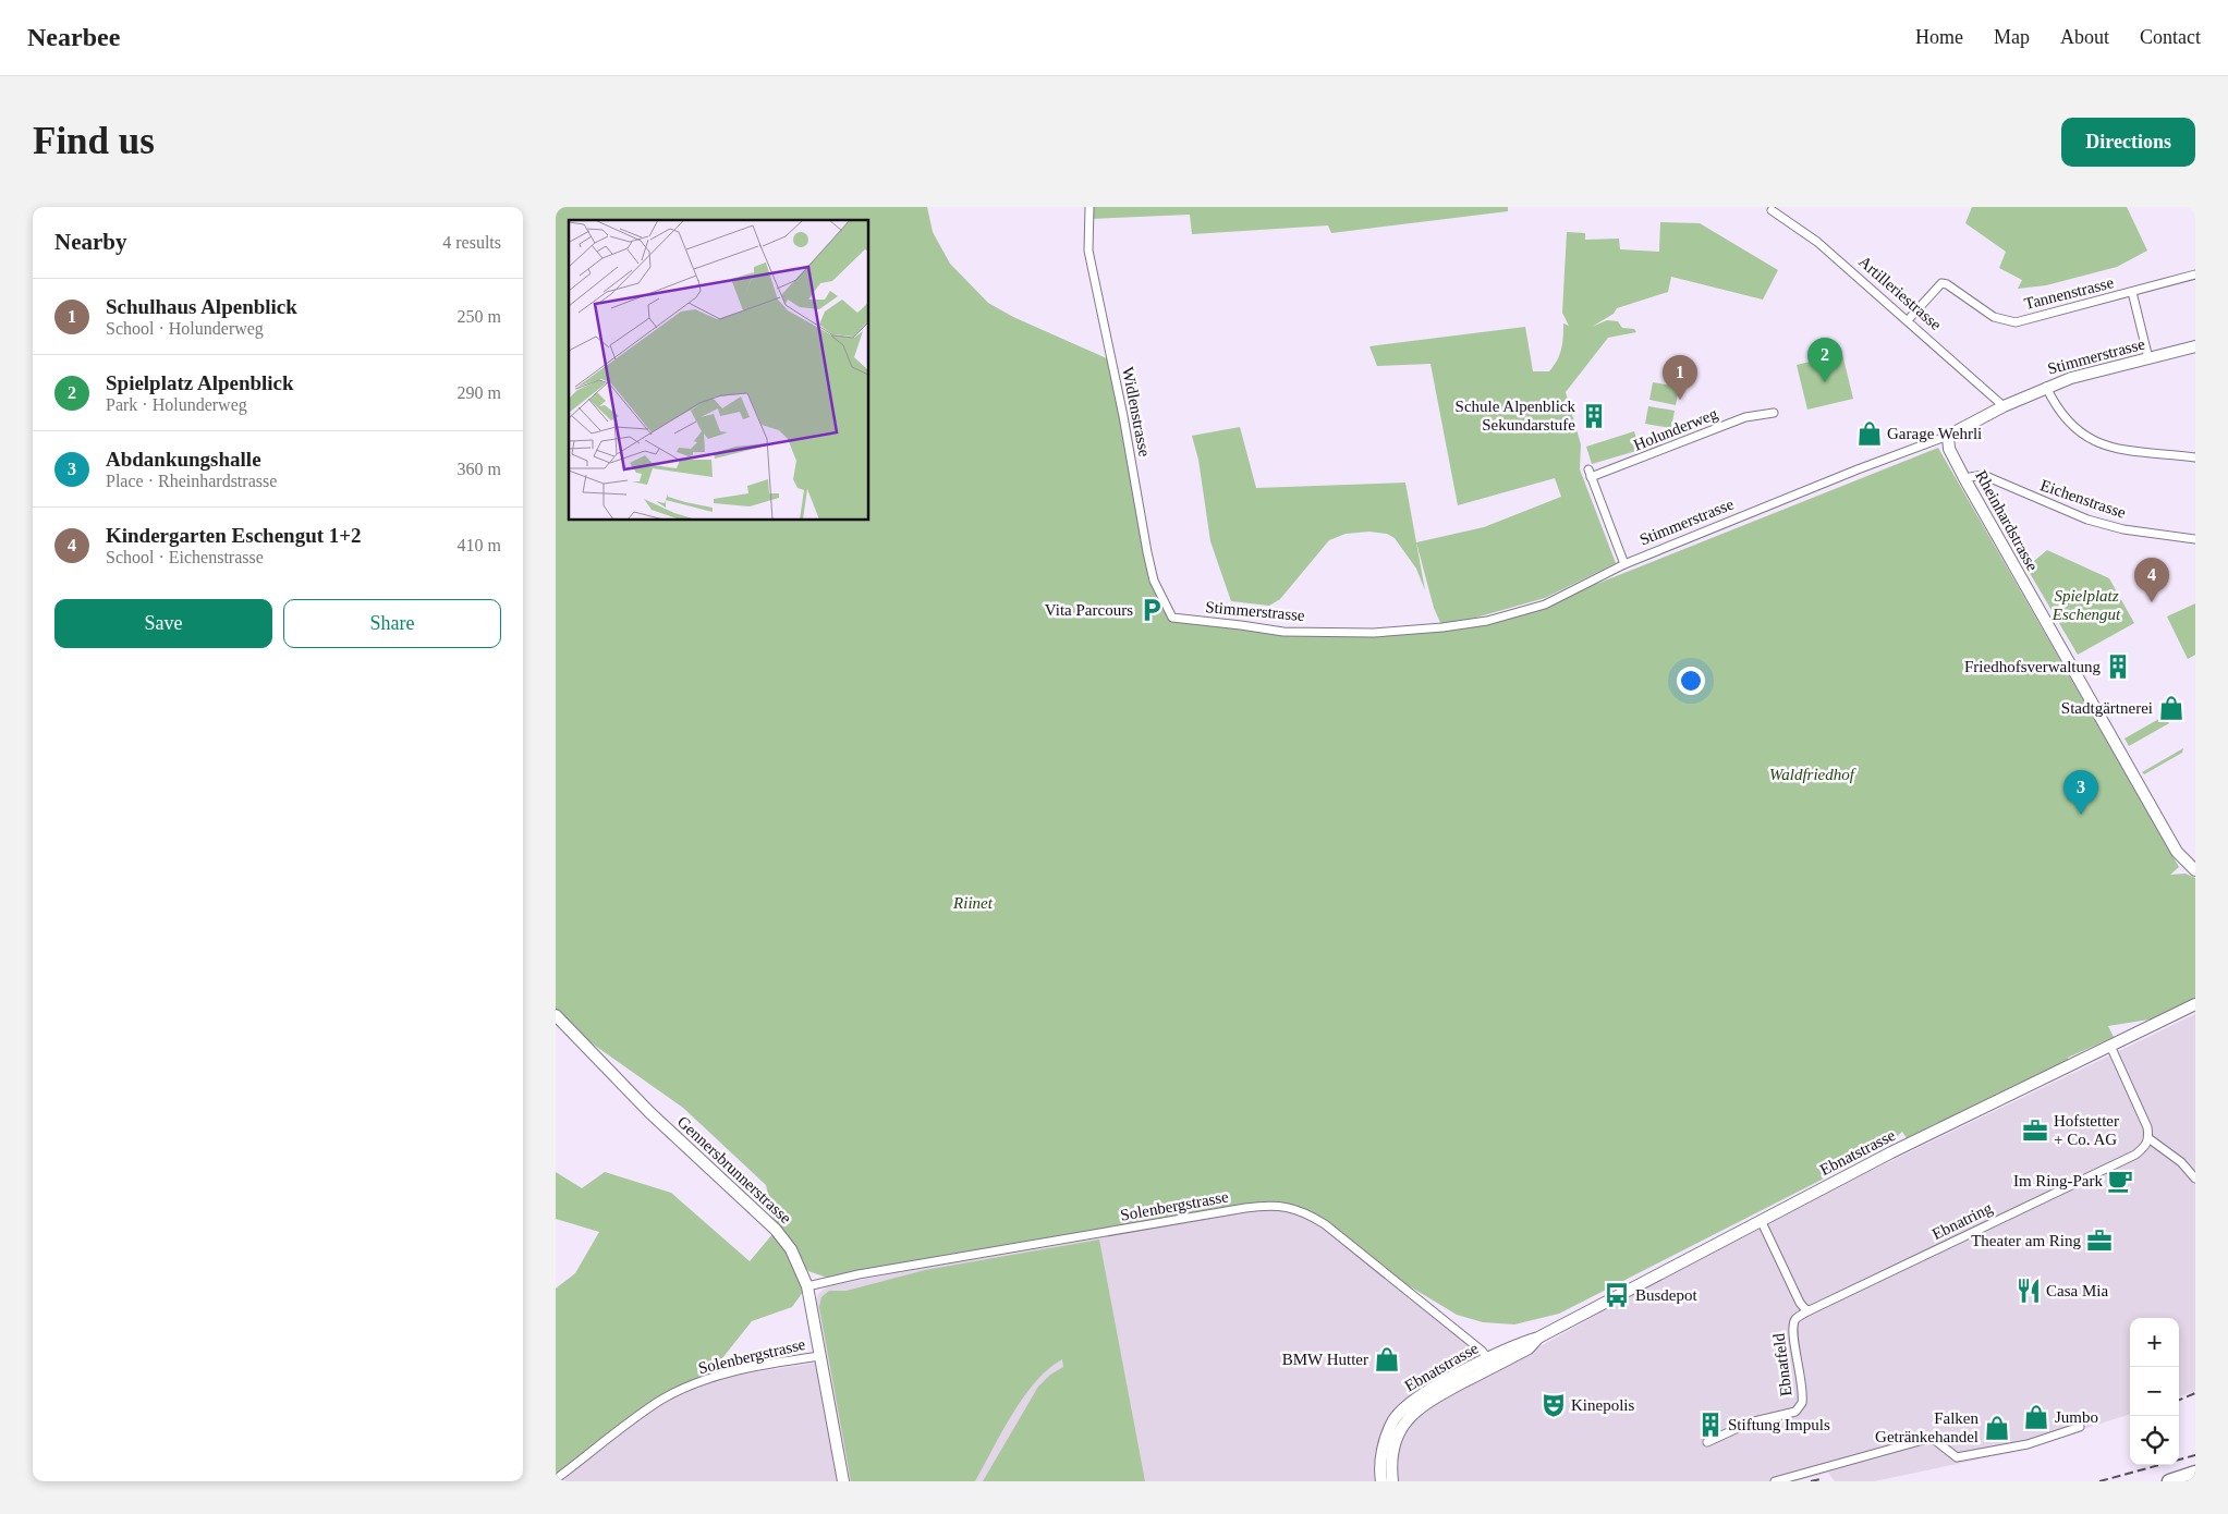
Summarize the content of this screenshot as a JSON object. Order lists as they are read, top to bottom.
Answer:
{
  "streets": {
    "street": [
      "Artilleriestrasse",
      "Tannenstrasse",
      "Stimmerstrasse",
      "Widlenstrasse",
      "Holunderweg",
      "Eichenstrasse",
      "Rheinhardstrasse",
      "Ebnatstrasse",
      "Gennersbrunnerstrasse",
      "Solenbergstrasse",
      "Ebnatring",
      "Ebnatfeld"
    ]
  },
  "crossings": [
    ["Artilleriestrasse", "Tannenstrasse"],
    ["Artilleriestrasse", "Stimmerstrasse"],
    ["Stimmerstrasse", "Widlenstrasse"],
    ["Stimmerstrasse", "Holunderweg"],
    ["Stimmerstrasse", "Rheinhardstrasse"],
    ["Eichenstrasse", "Rheinhardstrasse"],
    ["Ebnatstrasse", "Solenbergstrasse"],
    ["Gennersbrunnerstrasse", "Solenbergstrasse"],
    ["Ebnatring", "Ebnatfeld"]
  ],
  "parks": ["Spielplatz Eschengut", "Waldfriedhof", "Riinet"],
  "places": {
    "building": ["Schule Alpenblick Sekundarstufe", "Friedhofsverwaltung", "Stiftung Impuls"],
    "shop": [
      "Garage Wehrli",
      "Stadtgärtnerei",
      "BMW Hutter",
      "Jumbo",
      "Falken Getränkehandel"
    ],
    "parking": ["Vita Parcours"],
    "office": ["Hofstetter + Co. AG", "Theater am Ring"],
    "cafe": ["Im Ring-Park"],
    "restaurant": ["Casa Mia"],
    "bus stop": ["Busdepot"],
    "theatre": ["Kinepolis"]
  },
  "page": {
    "header": "Nearbee",
    "nav": [
      "Home",
      "Map",
      "About",
      "Contact"
    ],
    "buttons": [
      "Directions",
      ["Save", "Share"]
    ],
    "title": "Find us",
    "heading": ["Nearby", "4 results"],
    "list": [
      {
        "mark": "1",
        "name": "Schulhaus Alpenblick",
        "note": "School · Holunderweg",
        "value": "250 m"
      },
      {
        "mark": "2",
        "name": "Spielplatz Alpenblick",
        "note": "Park · Holunderweg",
        "value": "290 m"
      },
      {
        "mark": "3",
        "name": "Abdankungshalle",
        "note": "Place · Rheinhardstrasse",
        "value": "360 m"
      },
      {
        "mark": "4",
        "name": "Kindergarten Eschengut 1+2",
        "note": "School · Eichenstrasse",
        "value": "410 m"
      }
    ],
    "pins": [
      "2",
      "1",
      "4",
      "3"
    ],
    "map_buttons": ["+", "−"]
  }
}
